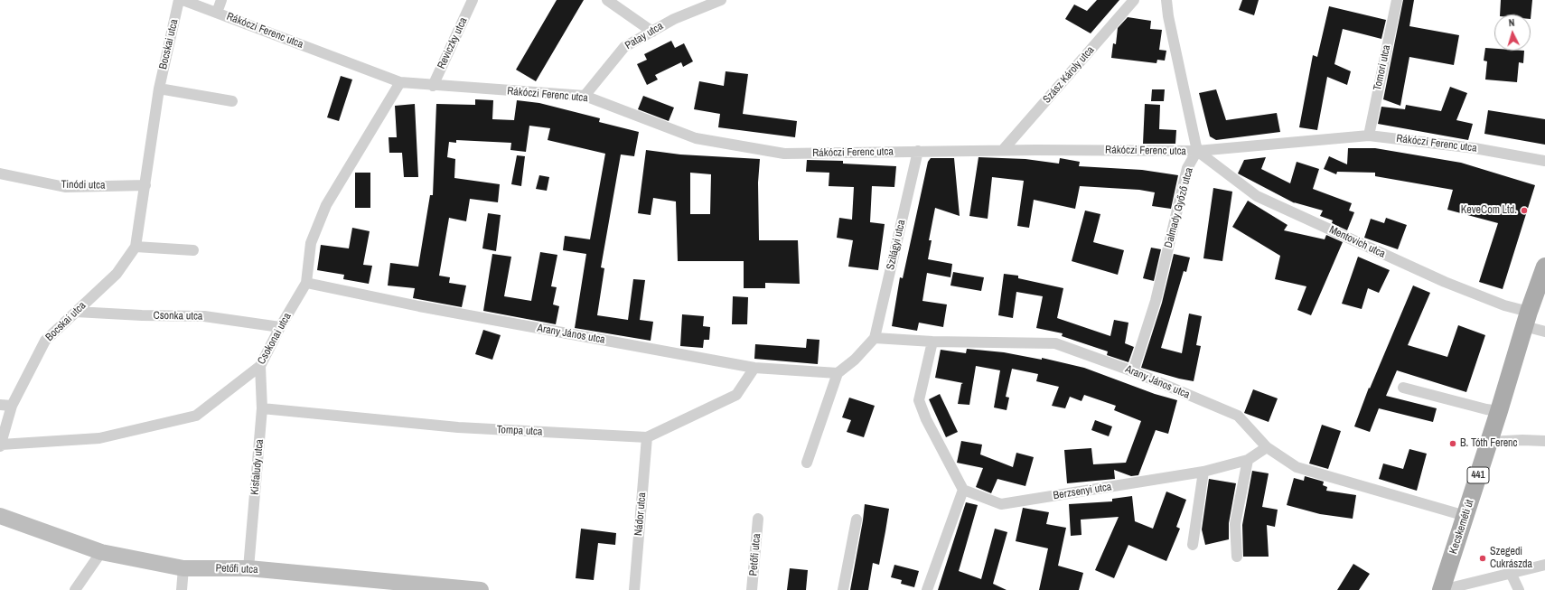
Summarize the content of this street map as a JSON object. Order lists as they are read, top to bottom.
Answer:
{
  "streets": {
    "main road": ["441", "Kecskeméti út"],
    "street": [
      "Rákóczi Ferenc utca",
      "Patay utca",
      "Reviczky utca",
      "Bocskai utca",
      "Tomori utca",
      "Szász Károly utca",
      "Tinódi utca",
      "Dalmady Győző utca",
      "Mentovich utca",
      "Szilágyi utca",
      "Csonka utca",
      "Arany János utca",
      "Csokonai utca",
      "Tompa utca",
      "Kisfaludy utca",
      "Berzsenyi utca",
      "Nádor utca",
      "Petőfi utca"
    ]
  },
  "crossings": [
    ["Rákóczi Ferenc utca", "Patay utca"],
    ["Rákóczi Ferenc utca", "Reviczky utca"],
    ["Rákóczi Ferenc utca", "Tomori utca"],
    ["Rákóczi Ferenc utca", "Szász Károly utca"],
    ["Rákóczi Ferenc utca", "Dalmady Győző utca"],
    ["Rákóczi Ferenc utca", "Mentovich utca"],
    ["Rákóczi Ferenc utca", "Szilágyi utca"],
    ["Rákóczi Ferenc utca", "Csokonai utca"],
    ["Bocskai utca", "Tinódi utca"],
    ["Bocskai utca", "Csonka utca"],
    ["Bocskai utca", "Csokonai utca"],
    ["Dalmady Győző utca", "Mentovich utca"],
    ["Dalmady Győző utca", "Arany János utca"],
    ["Mentovich utca", "Kecskeméti út"],
    ["Szilágyi utca", "Arany János utca"],
    ["Csonka utca", "Csokonai utca"],
    ["Arany János utca", "Csokonai utca"],
    ["Arany János utca", "Tompa utca"],
    ["Arany János utca", "Berzsenyi utca"],
    ["Arany János utca", "Kecskeméti út"],
    ["Csokonai utca", "Kisfaludy utca"],
    ["Tompa utca", "Kisfaludy utca"],
    ["Tompa utca", "Nádor utca"],
    ["Kisfaludy utca", "Petőfi utca"]
  ],
  "places": ["KeveCom Ltd.", "B. Tóth Ferenc", "Szegedi Cukrászda"],
  "north": "top"
}
